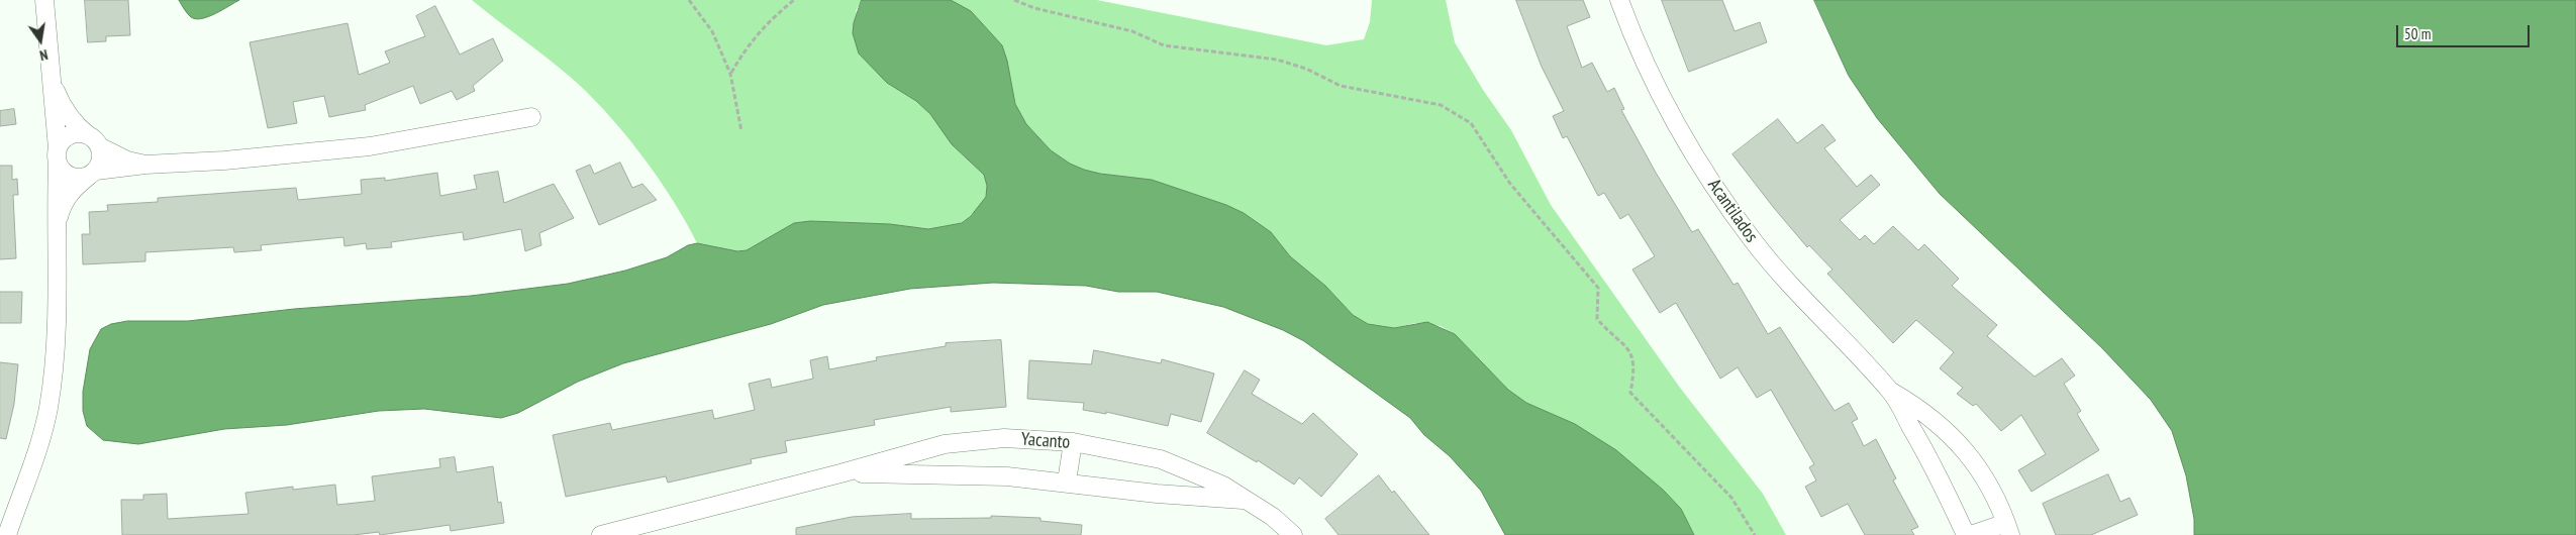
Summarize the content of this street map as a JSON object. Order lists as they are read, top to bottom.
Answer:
{
  "streets": {
    "street": ["Acantilados", "Yacanto"]
  },
  "scale_bar": "50 m",
  "north": "bottom"
}
